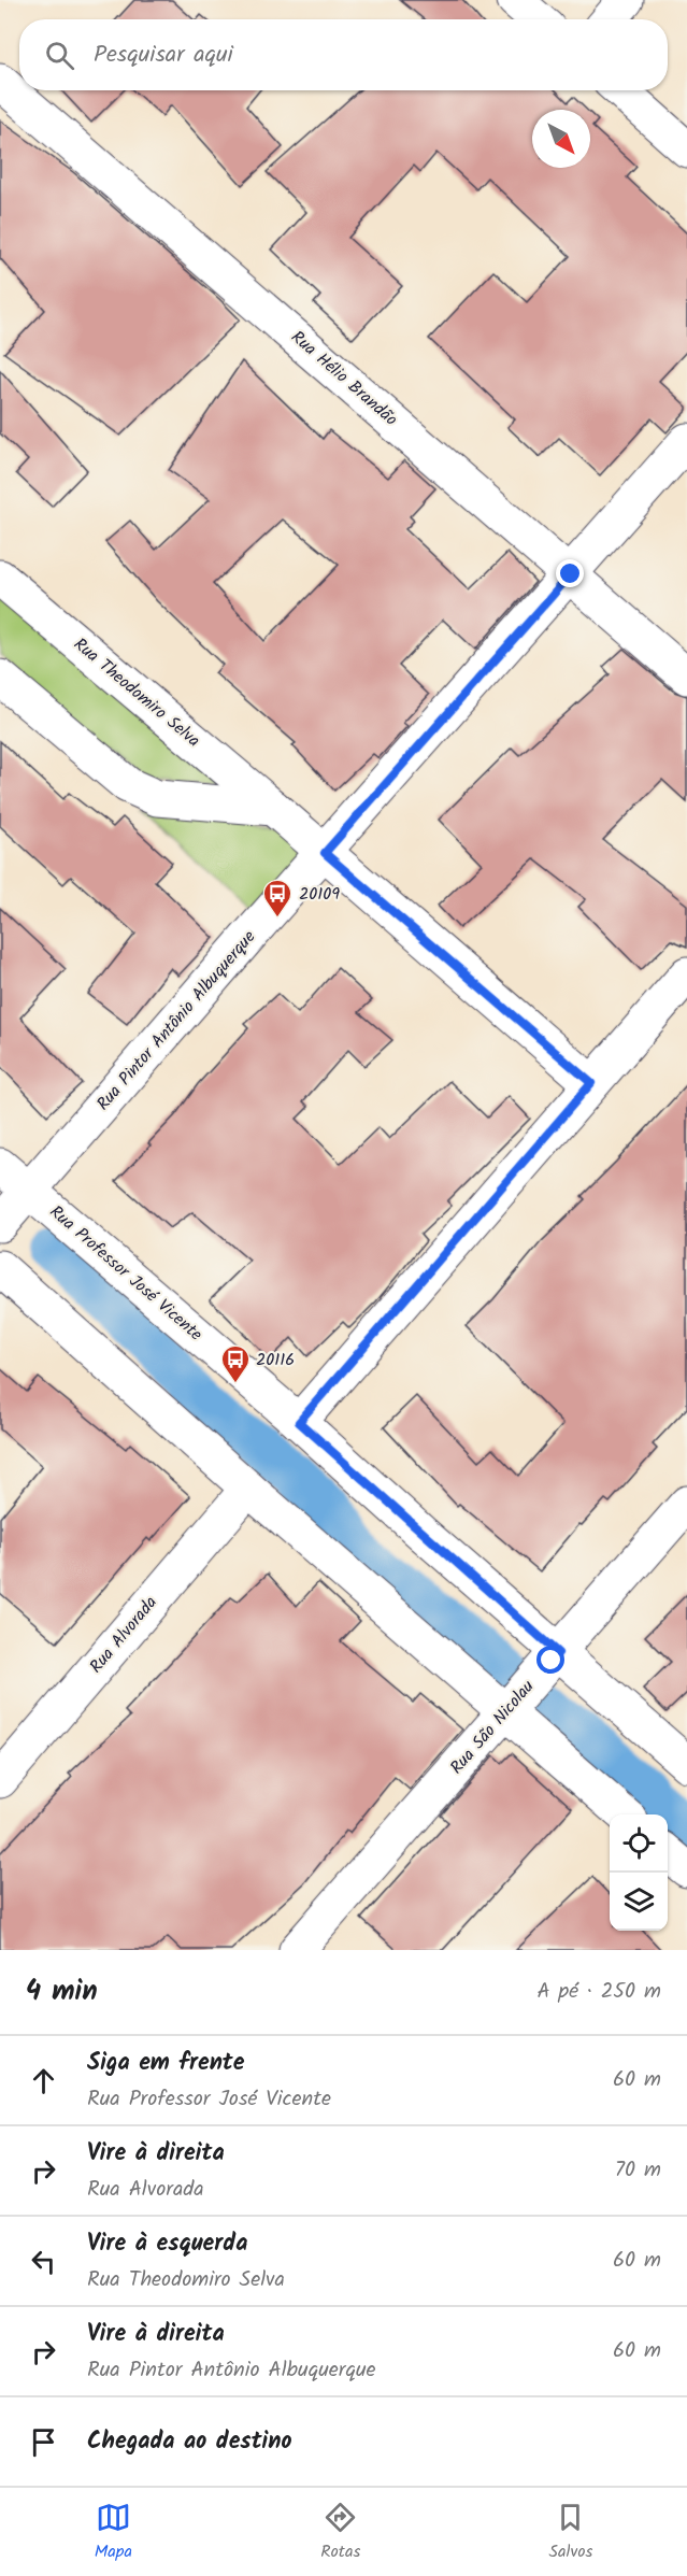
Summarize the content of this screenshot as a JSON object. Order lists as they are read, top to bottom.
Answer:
{
  "streets": {
    "street": [
      "Rua Hélio Brandão",
      "Rua Theodomiro Selva",
      "Rua Pintor Antônio Albuquerque",
      "Rua Professor José Vicente",
      "Rua Alvorada",
      "Rua São Nicolau"
    ]
  },
  "crossings": [
    ["Rua Hélio Brandão", "Rua Pintor Antônio Albuquerque"],
    ["Rua Theodomiro Selva", "Rua Pintor Antônio Albuquerque"],
    ["Rua Pintor Antônio Albuquerque", "Rua Professor José Vicente"],
    ["Rua Professor José Vicente", "Rua São Nicolau"]
  ],
  "places": {
    "bus stop": ["20109", "20116"]
  },
  "north": "bottom right",
  "page": {
    "search": "Pesquisar aqui",
    "heading": ["4 min", "A pé · 250 m"],
    "list": [
      ["Siga em frente", "Rua Professor José Vicente", "60 m"],
      ["Vire à direita", "Rua Alvorada", "70 m"],
      ["Vire à esquerda", "Rua Theodomiro Selva", "60 m"],
      ["Vire à direita", "Rua Pintor Antônio Albuquerque", "60 m"],
      "Chegada ao destino"
    ],
    "nav": ["Mapa", "Rotas", "Salvos"]
  }
}
